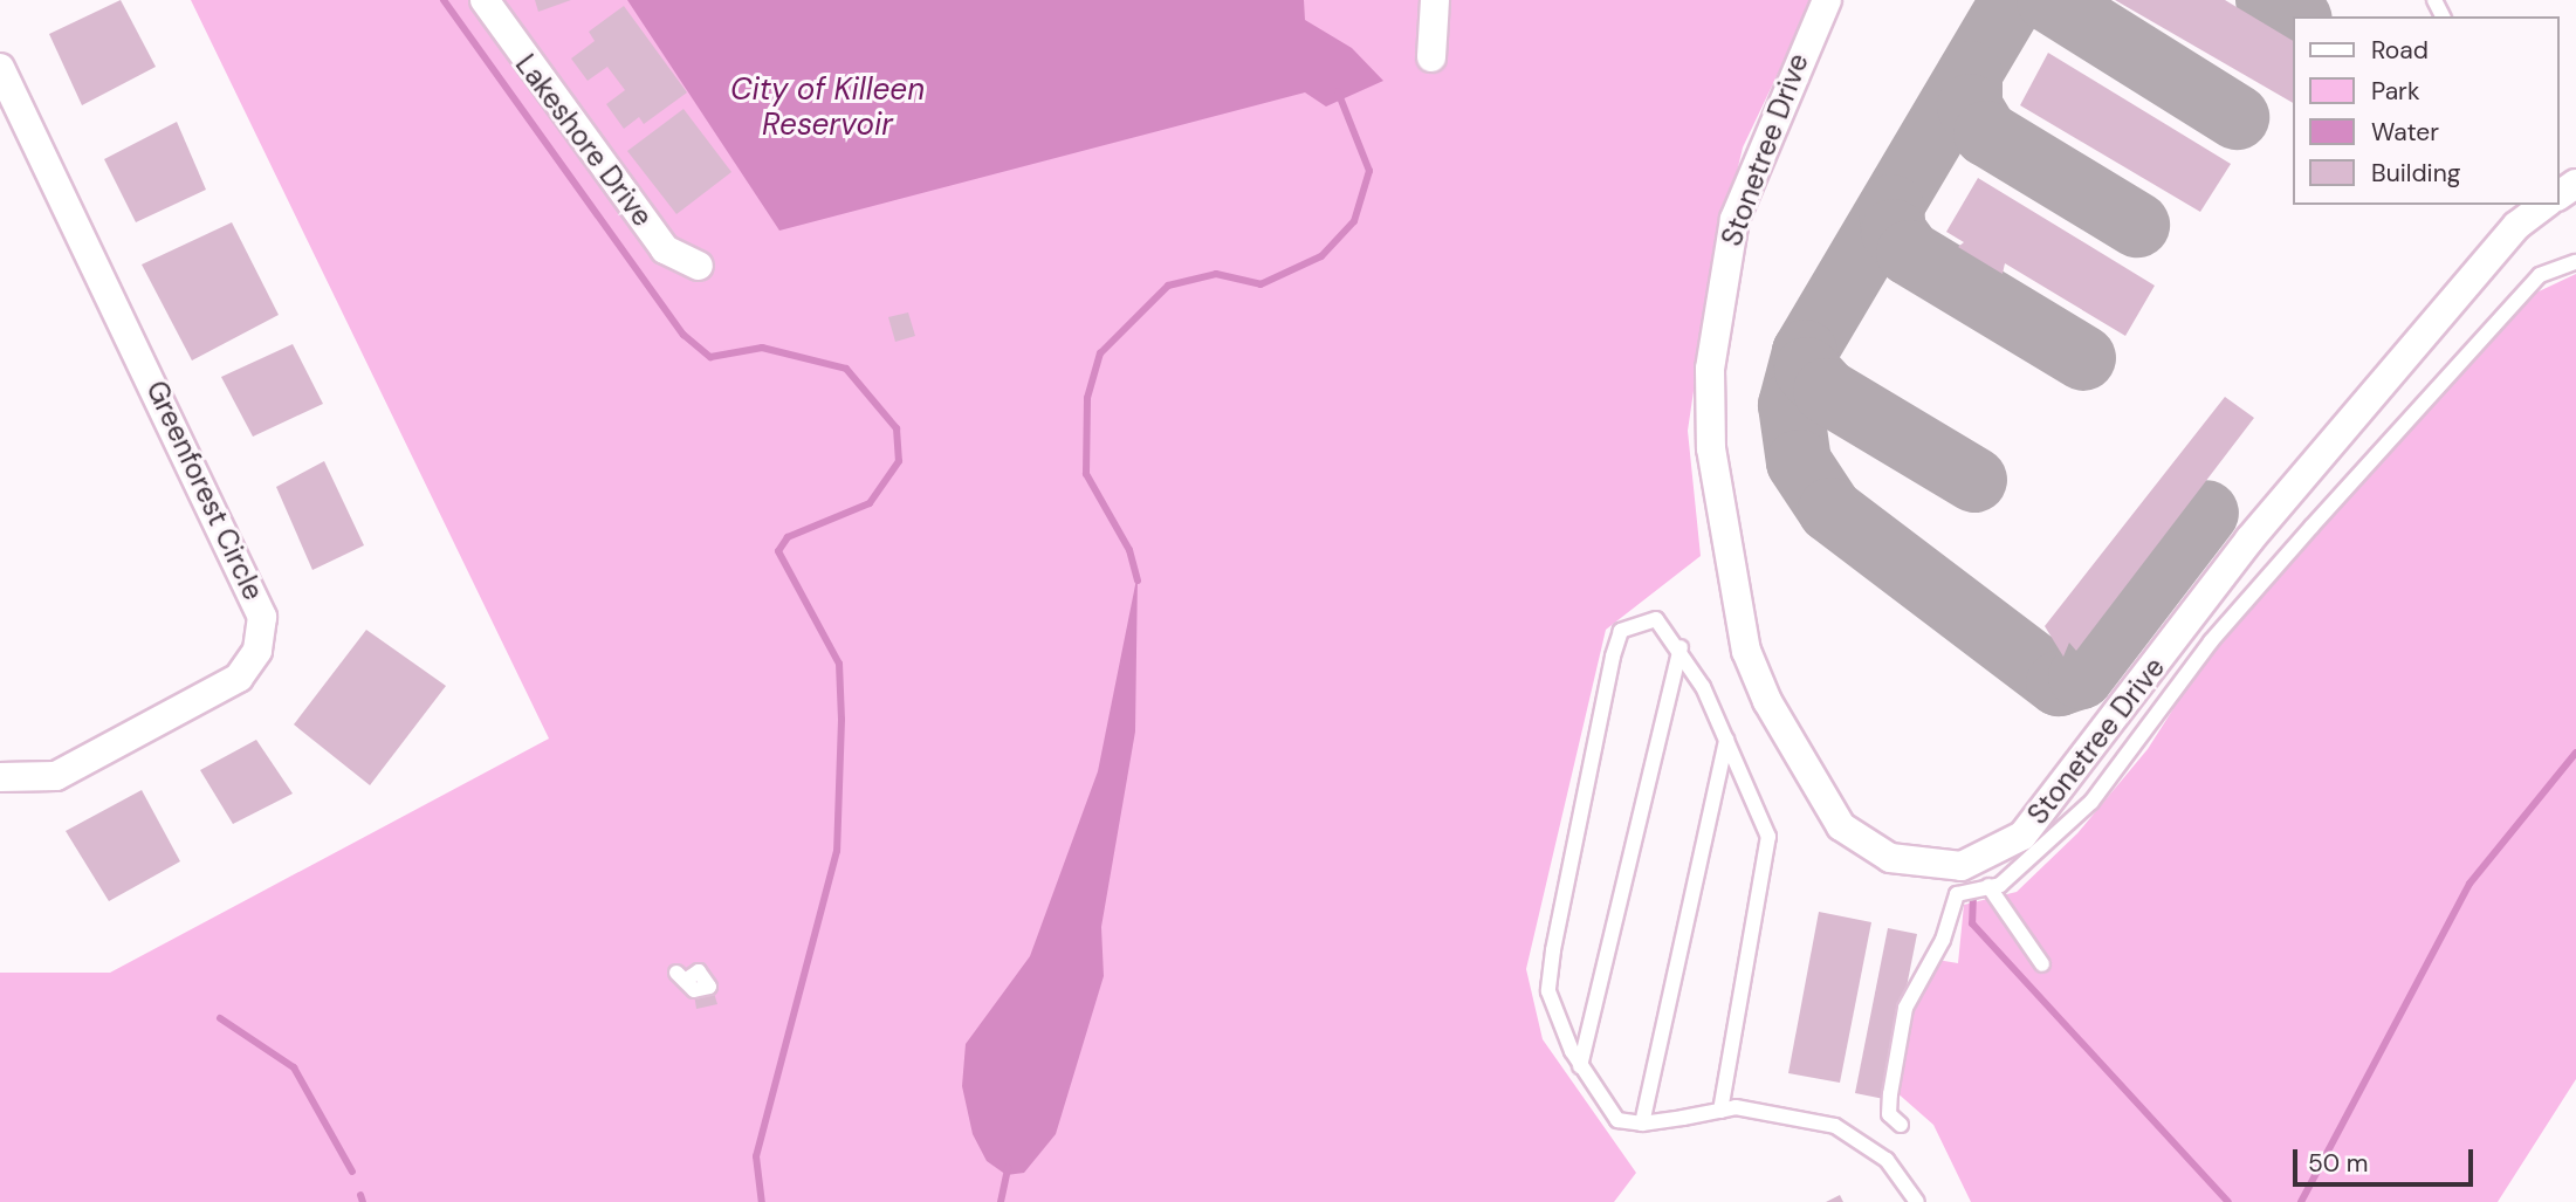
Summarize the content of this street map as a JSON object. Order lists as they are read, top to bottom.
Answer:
{
  "streets": {
    "street": ["Lakeshore Drive", "Stonetree Drive", "Greenforest Circle"]
  },
  "water": ["City of Killeen Reservoir"],
  "legend": [
    "Road",
    "Park",
    "Water",
    "Building"
  ],
  "scale_bar": "50 m"
}
